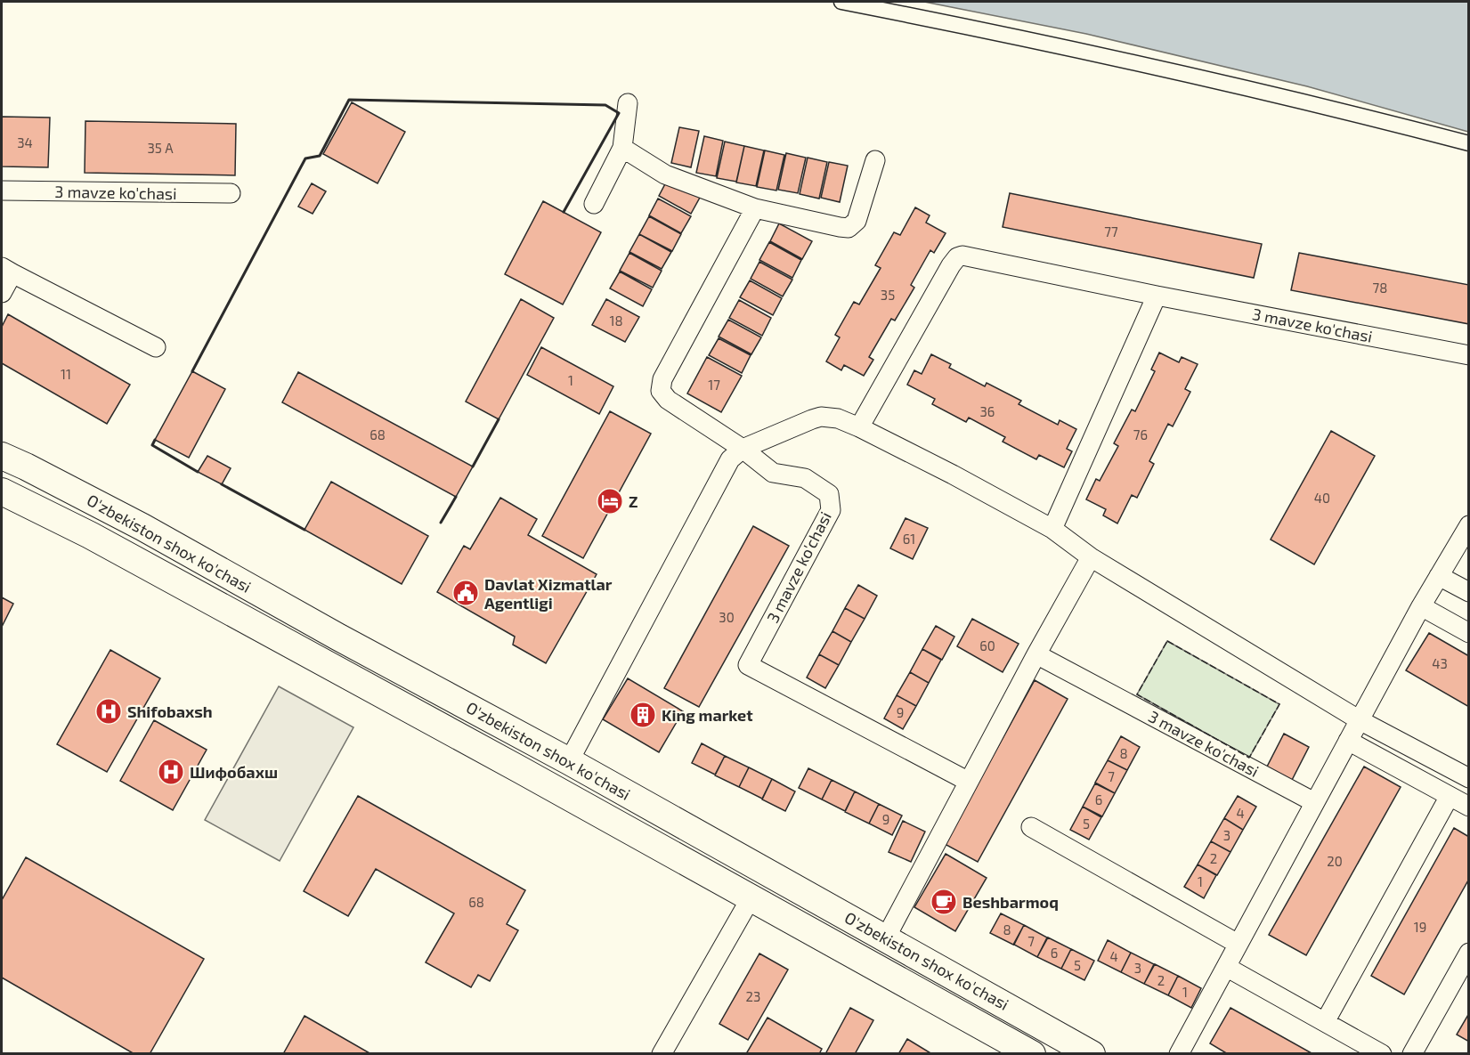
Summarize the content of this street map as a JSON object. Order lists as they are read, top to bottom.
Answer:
{
  "streets": {
    "main road": ["O'zbekiston shox ko'chasi"],
    "street": ["3 mavze ko'chasi"]
  },
  "places": {
    "hotel": ["Z"],
    "public building": ["Davlat Xizmatlar Agentligi"],
    "hospital": ["Shifobaxsh", "Шифобахш"],
    "building": ["King market"],
    "cafe": ["Beshbarmoq"]
  },
  "house_numbers": [
    "34",
    "35 А",
    "77",
    "78",
    "35",
    "18",
    "11",
    "1",
    "17",
    "36",
    "68",
    "76",
    "40",
    "61",
    "30",
    "60",
    "43",
    "9",
    "8",
    "7",
    "6",
    "4",
    "9",
    "5",
    "3",
    "2",
    "20",
    "1",
    "68",
    "19",
    "8",
    "7",
    "6",
    "4",
    "5",
    "3",
    "2",
    "1",
    "23"
  ]
}
